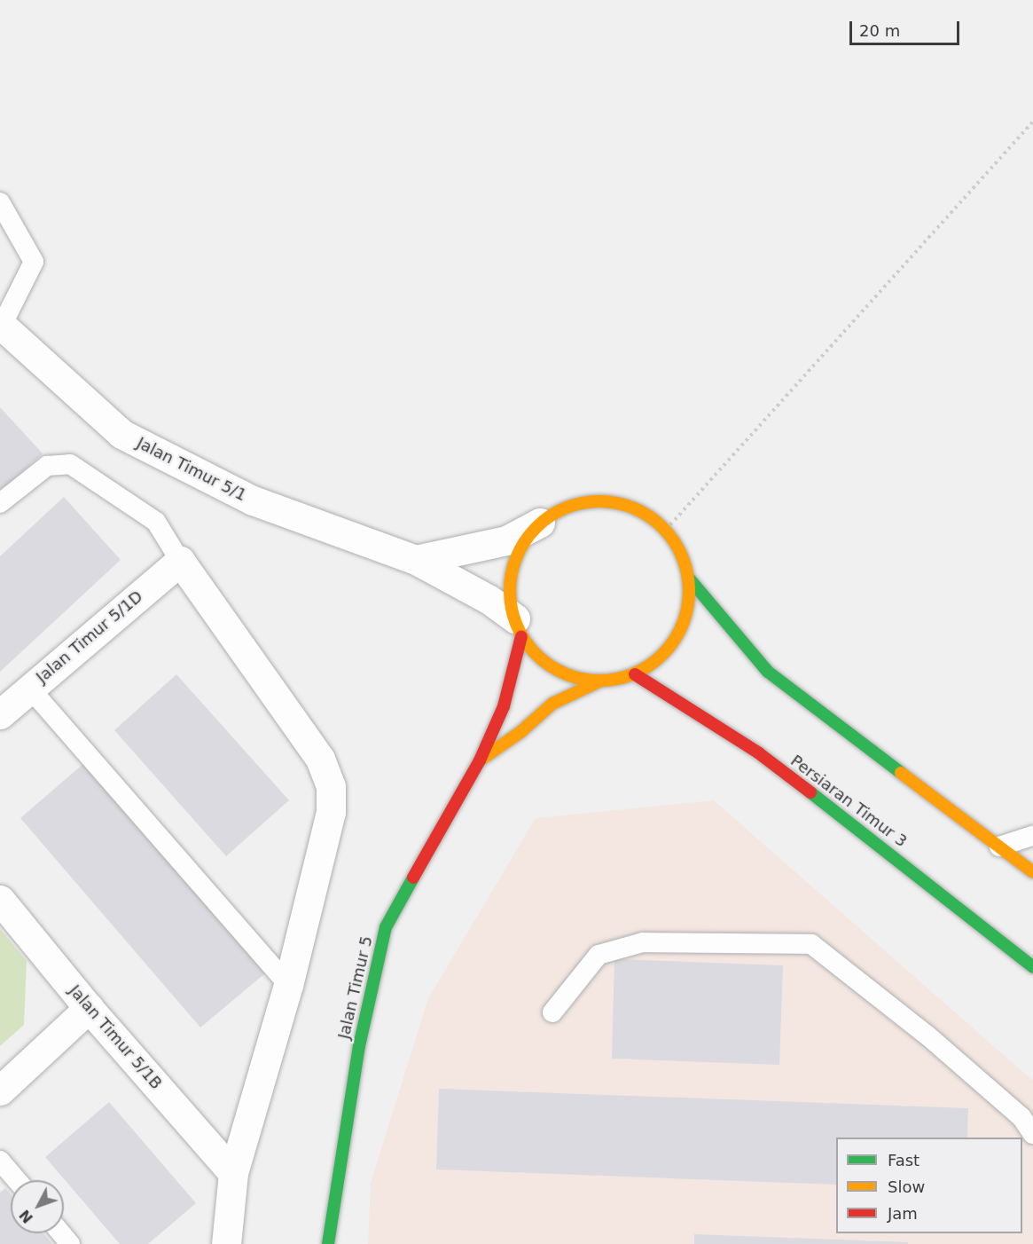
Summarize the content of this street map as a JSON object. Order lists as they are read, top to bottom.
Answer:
{
  "streets": {
    "street": [
      "Jalan Timur 5/1",
      "Jalan Timur 5/1D",
      "Persiaran Timur 3",
      "Jalan Timur 5",
      "Jalan Timur 5/1B"
    ]
  },
  "crossings": [
    ["Jalan Timur 5/1", "Persiaran Timur 3"],
    ["Jalan Timur 5/1", "Jalan Timur 5"],
    ["Persiaran Timur 3", "Jalan Timur 5"]
  ],
  "legend": ["Fast", "Slow", "Jam"],
  "scale_bar": "20 m",
  "north": "bottom left"
}
